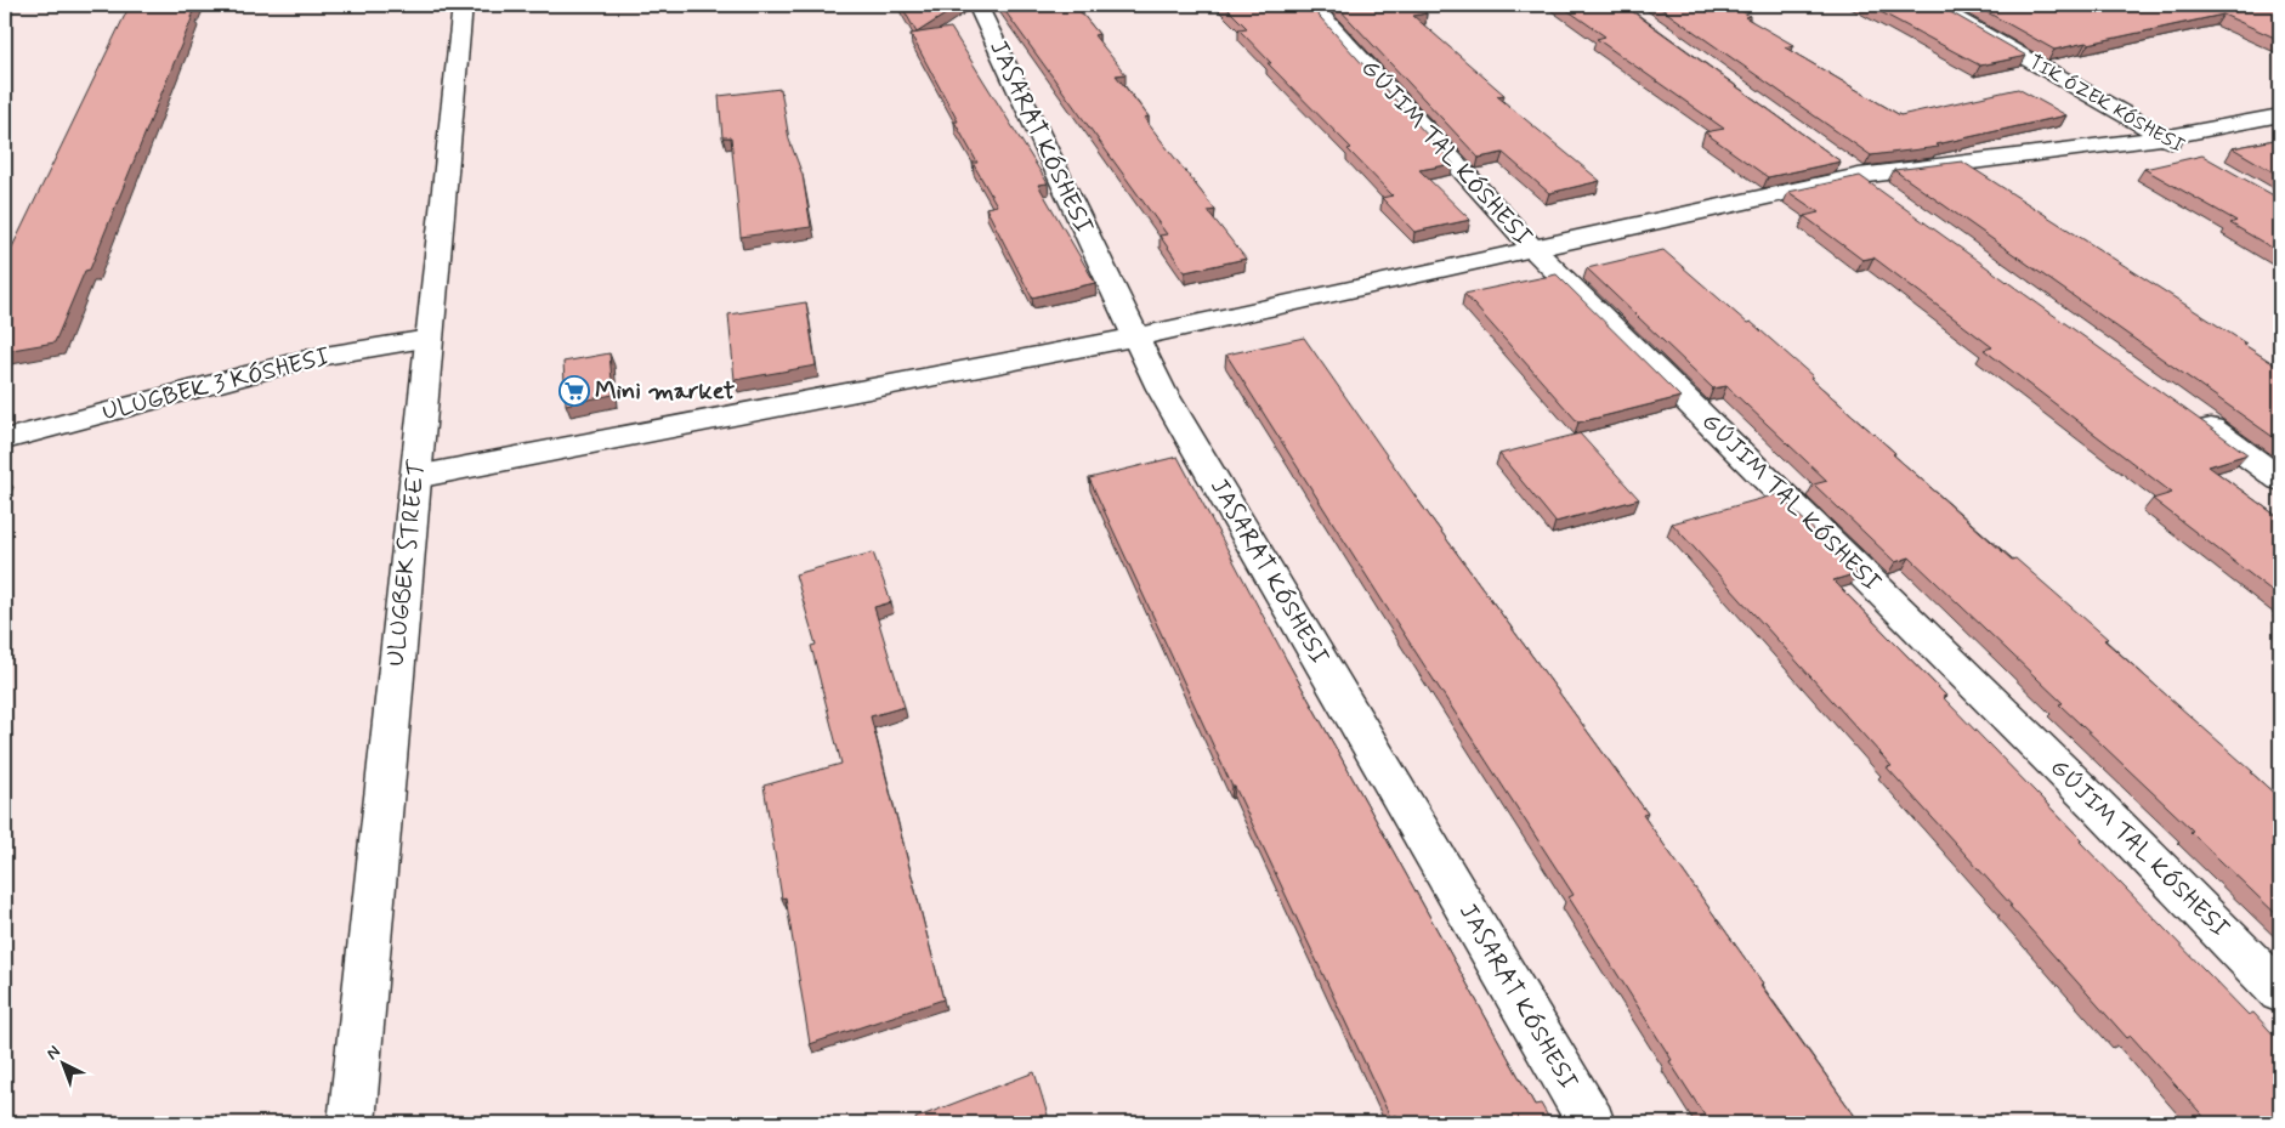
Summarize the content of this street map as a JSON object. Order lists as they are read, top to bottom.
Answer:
{
  "streets": {
    "street": [
      "TIK ÓZEK KÓSHESI",
      "JASARAT KÓSHESI",
      "GÚJIM TAL KÓSHESI",
      "ULUǴBEK 3 KÓSHESI",
      "ULUGBEK STREET"
    ]
  },
  "crossings": [
    ["ULUǴBEK 3 KÓSHESI", "ULUGBEK STREET"]
  ],
  "places": {
    "supermarket": ["Mini market"]
  },
  "north": "top left"
}
